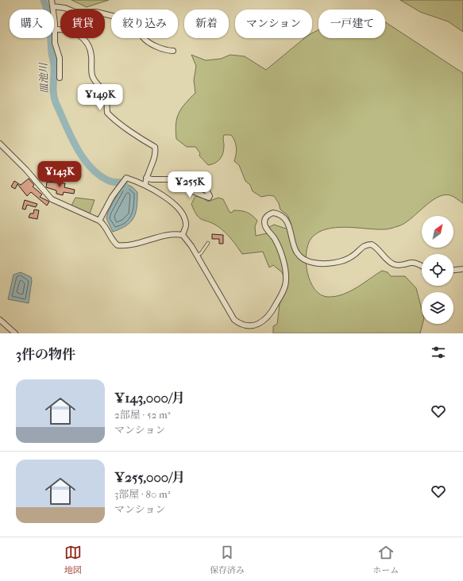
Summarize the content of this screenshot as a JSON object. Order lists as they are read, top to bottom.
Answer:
{
  "water": ["皿池川"],
  "north": "top right",
  "page": {
    "chip": [
      "購入",
      "賃貸",
      "絞り込み",
      "新着",
      "マンション",
      "一戸建て"
    ],
    "price": ["¥149K", "¥143K", "¥255K"],
    "heading": "3件の物件",
    "list": [
      {
        "name": "¥143,000/月",
        "note": "2部屋 · 52 m² · マンション"
      },
      {
        "name": "¥255,000/月",
        "note": "3部屋 · 80 m² · マンション"
      }
    ],
    "tabs": ["地図", "保存済み", "ホーム"]
  }
}
